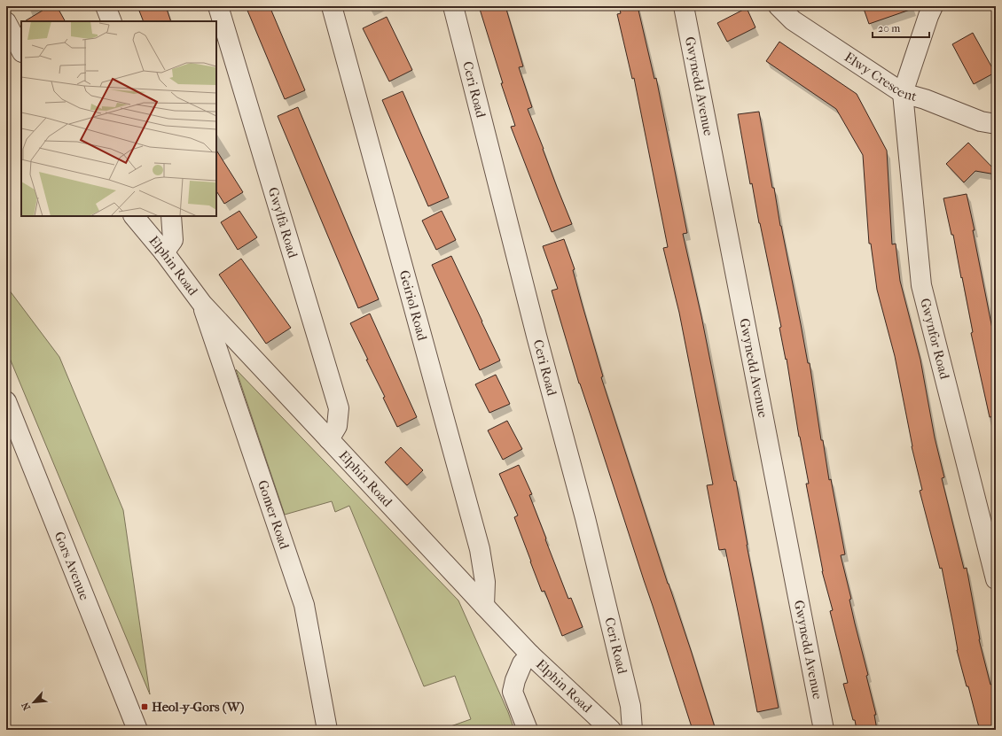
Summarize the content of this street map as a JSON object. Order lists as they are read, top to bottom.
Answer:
{
  "streets": {
    "street": [
      "Elwy Crescent",
      "Gwynedd Avenue",
      "Ceri Road",
      "Gwylfa Road",
      "Elphin Road",
      "Geiriol Road",
      "Gwynfor Road",
      "Gomer Road",
      "Gors Avenue"
    ]
  },
  "crossings": [
    ["Elwy Crescent", "Gwynfor Road"],
    ["Gwylfa Road", "Elphin Road"],
    ["Elphin Road", "Geiriol Road"],
    ["Elphin Road", "Gomer Road"]
  ],
  "places": {
    "transit": ["Heol-y-Gors (W)"]
  },
  "scale_bar": "20 m",
  "north": "bottom left"
}
